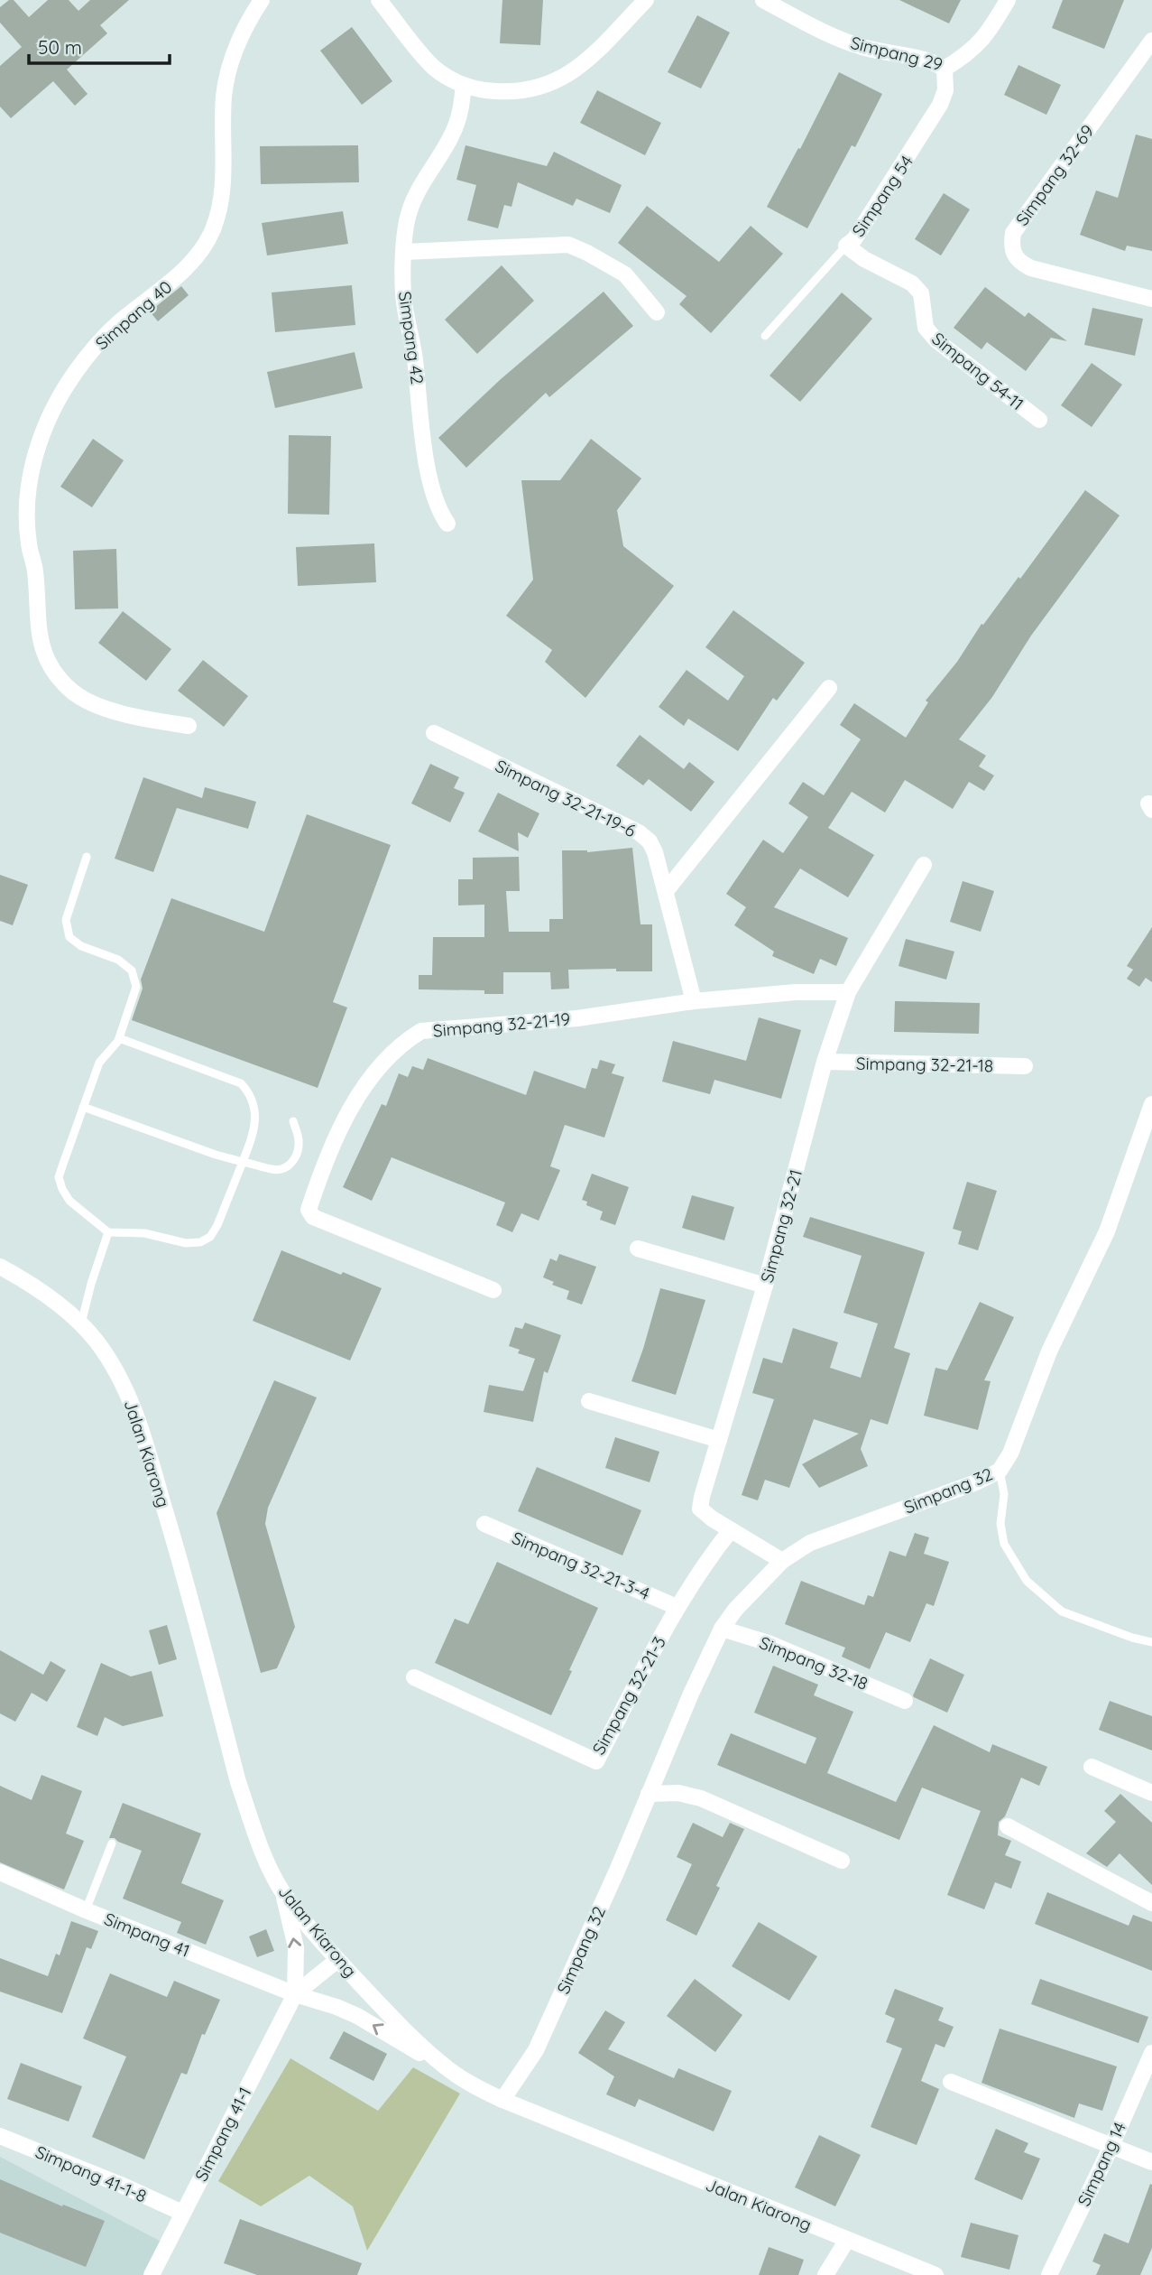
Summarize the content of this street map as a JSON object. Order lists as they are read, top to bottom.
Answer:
{
  "streets": {
    "street": [
      "Simpang 29",
      "Simpang 32-69",
      "Simpang 54",
      "Simpang 40",
      "Simpang 42",
      "Simpang 54-11",
      "Simpang 32-21-19-6",
      "Simpang 32-21-19",
      "Simpang 32-21-18",
      "Simpang 32-21",
      "Jalan Kiarong",
      "Simpang 32",
      "Simpang 32-21-3-4",
      "Simpang 32-18",
      "Simpang 32-21-3",
      "Simpang 41",
      "Simpang 41-1",
      "Simpang 14",
      "Simpang 41-1-8"
    ]
  },
  "crossings": [
    ["Simpang 29", "Simpang 54"],
    ["Simpang 54", "Simpang 54-11"],
    ["Simpang 32-21-19-6", "Simpang 32-21-19"],
    ["Simpang 32-21-19", "Simpang 32-21"],
    ["Simpang 32-21-18", "Simpang 32-21"],
    ["Simpang 32-21", "Simpang 32"],
    ["Simpang 32-21", "Simpang 32-21-3"],
    ["Jalan Kiarong", "Simpang 32"],
    ["Jalan Kiarong", "Simpang 41-1"],
    ["Simpang 32", "Simpang 32-18"],
    ["Simpang 32-21-3-4", "Simpang 32-21-3"],
    ["Simpang 41", "Simpang 41-1"],
    ["Simpang 41-1", "Simpang 41-1-8"]
  ],
  "scale_bar": "50 m"
}
